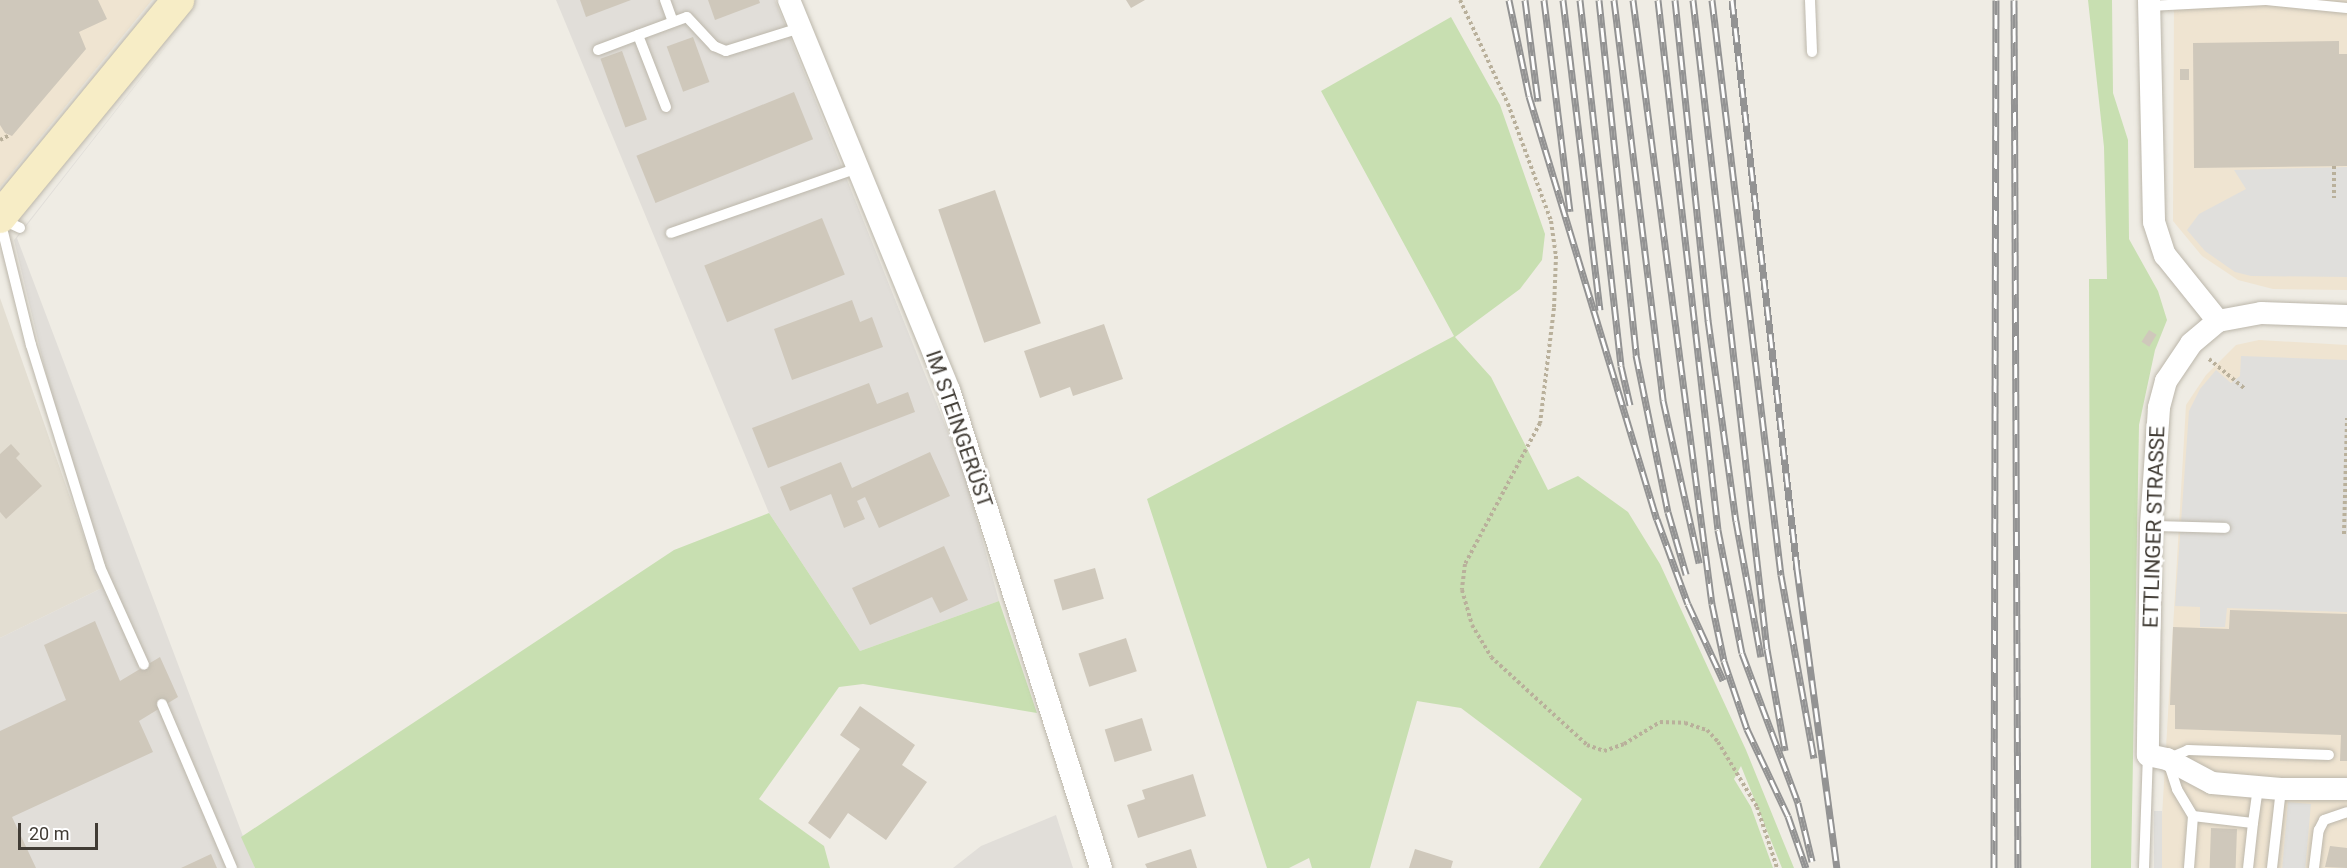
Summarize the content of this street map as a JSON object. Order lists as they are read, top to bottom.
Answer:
{
  "streets": {
    "street": ["IM STEINGERÜST", "ETTLINGER STRASSE"]
  },
  "scale_bar": "20 m"
}
